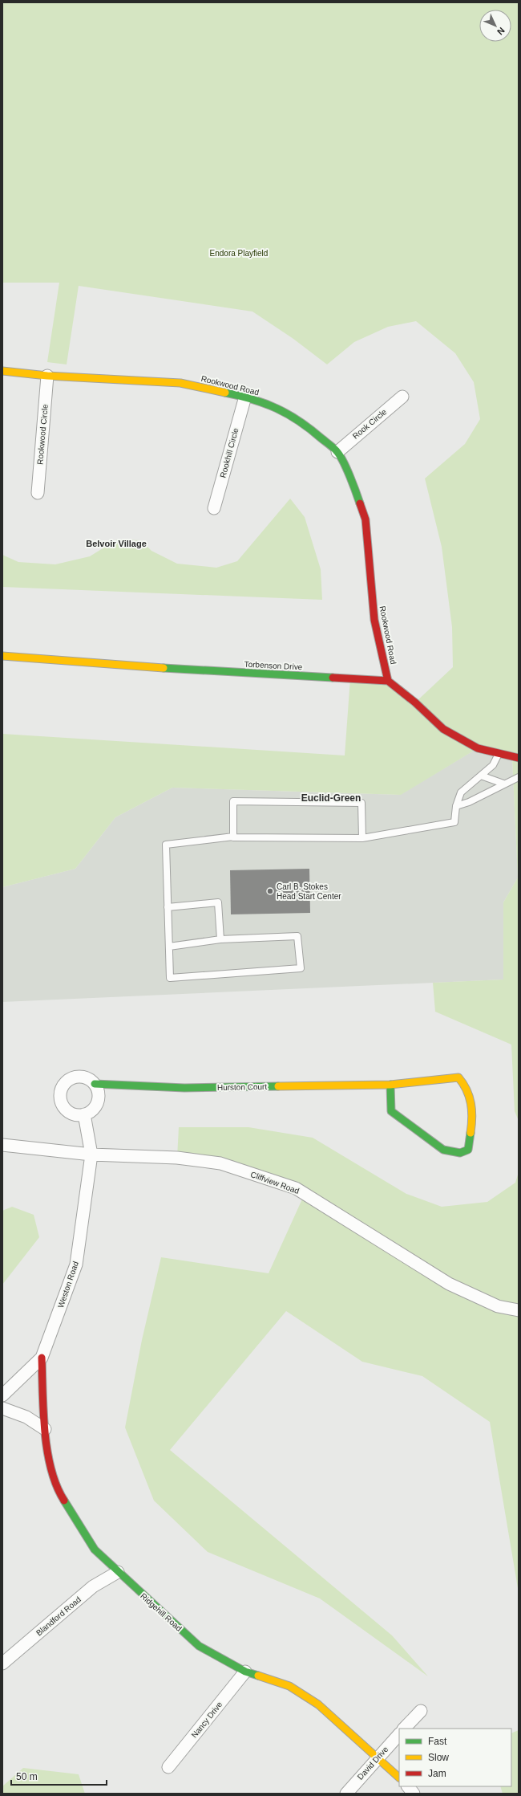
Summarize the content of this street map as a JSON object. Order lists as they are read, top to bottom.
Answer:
{
  "streets": {
    "street": [
      "Rookwood Road",
      "Rook Circle",
      "Rookwood Circle",
      "Rookhill Circle",
      "Torbenson Drive",
      "Hurston Court",
      "Cliffview Road",
      "Weston Road",
      "Ridgehill Road",
      "Blandford Road",
      "Nancy Drive",
      "David Drive"
    ]
  },
  "crossings": [
    ["Rookwood Road", "Rook Circle"],
    ["Rookwood Road", "Rookwood Circle"],
    ["Rookwood Road", "Rookhill Circle"],
    ["Rookwood Road", "Torbenson Drive"],
    ["Cliffview Road", "Weston Road"],
    ["Weston Road", "Ridgehill Road"],
    ["Ridgehill Road", "Blandford Road"],
    ["Ridgehill Road", "Nancy Drive"],
    ["Ridgehill Road", "David Drive"]
  ],
  "districts": ["Belvoir Village", "Euclid-Green"],
  "parks": ["Endora Playfield"],
  "places": ["Carl B. Stokes Head Start Center"],
  "legend": ["Fast", "Slow", "Jam"],
  "scale_bar": "50 m",
  "north": "bottom right"
}
